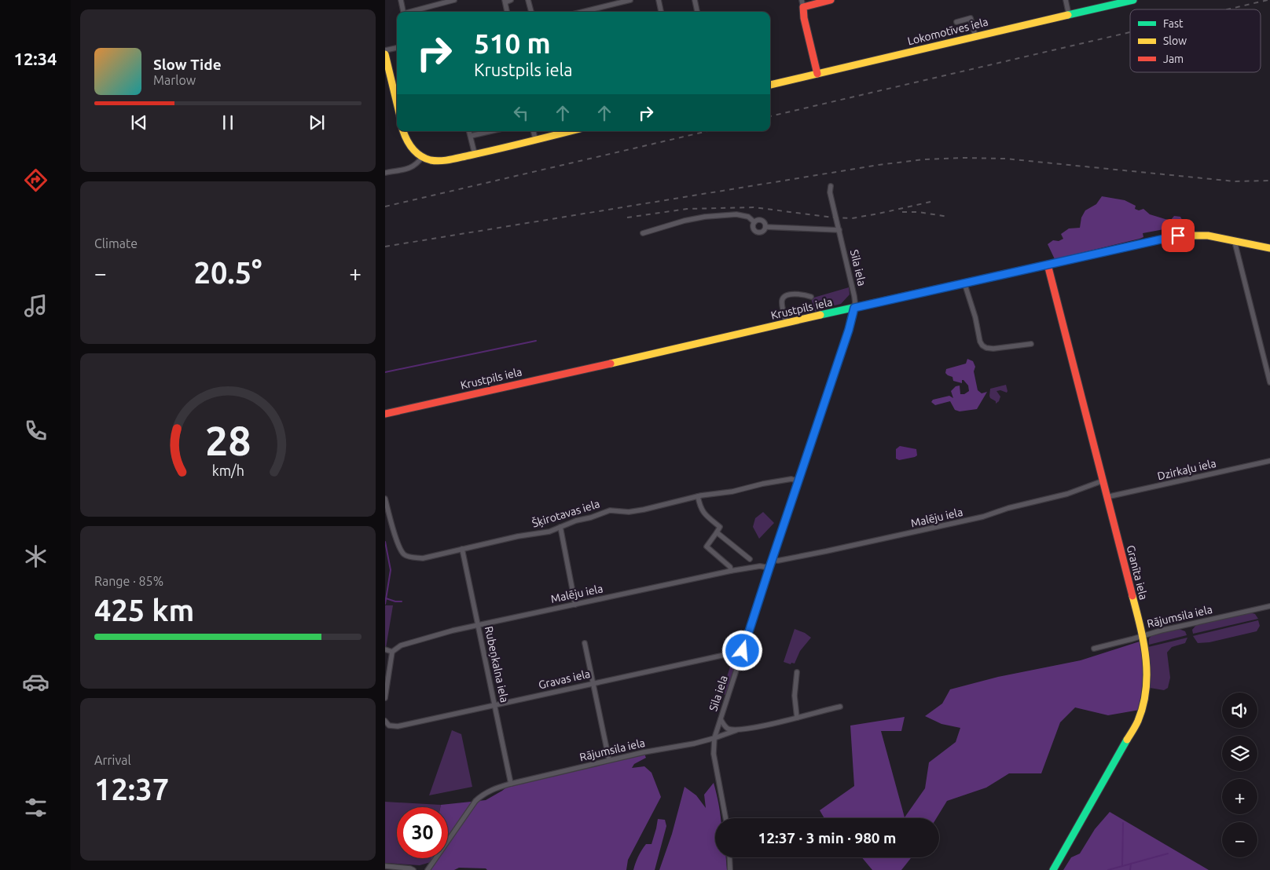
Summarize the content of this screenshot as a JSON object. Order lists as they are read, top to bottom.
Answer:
{
  "streets": {
    "street": [
      "Lokomotīves iela",
      "Sila iela",
      "Krustpils iela",
      "Dzirkaļu iela",
      "Šķirotavas iela",
      "Malēju iela",
      "Granīta iela",
      "Rājumsila iela",
      "Rubeņkalna iela",
      "Gravas iela"
    ]
  },
  "crossings": [
    ["Sila iela", "Krustpils iela"],
    ["Sila iela", "Šķirotavas iela"],
    ["Sila iela", "Malēju iela"],
    ["Sila iela", "Rājumsila iela"],
    ["Sila iela", "Gravas iela"],
    ["Krustpils iela", "Granīta iela"],
    ["Dzirkaļu iela", "Granīta iela"],
    ["Šķirotavas iela", "Rubeņkalna iela"],
    ["Malēju iela", "Granīta iela"],
    ["Malēju iela", "Rubeņkalna iela"],
    ["Granīta iela", "Rājumsila iela"],
    ["Rājumsila iela", "Rubeņkalna iela"],
    ["Rubeņkalna iela", "Gravas iela"]
  ],
  "legend": ["Fast", "Slow", "Jam"],
  "page": {
    "tabs": "12:34",
    "turn": ["510 m", "Krustpils iela"],
    "song": ["Slow Tide", "Marlow"],
    "tile": [
      "Climate",
      ["Range · 85%", "425 km"],
      ["Arrival", "12:37"]
    ],
    "heat": ["−", "20.5°", "+"],
    "map_buttons": ["+", "−"],
    "limit": "30",
    "trip": "12:37 · 3 min · 980 m",
    "gauge": ["28", "km/h"]
  }
}
